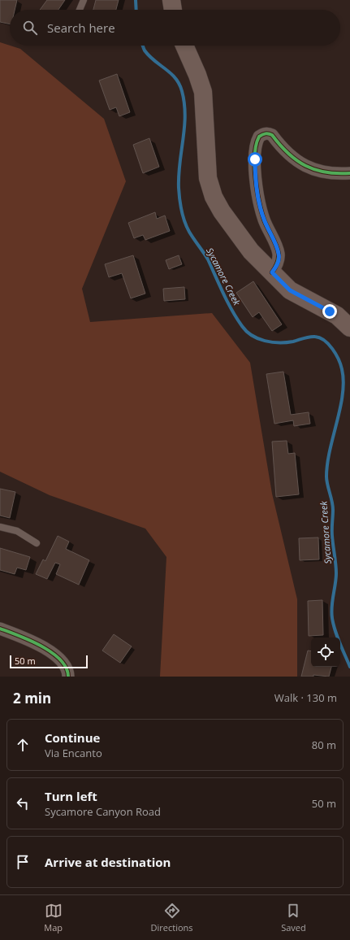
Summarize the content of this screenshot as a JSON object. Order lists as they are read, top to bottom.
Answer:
{
  "water": ["Sycamore Creek"],
  "scale_bar": "50 m",
  "page": {
    "search": "Search here",
    "scale": "50 m",
    "heading": ["2 min", "Walk · 130 m"],
    "list": [
      ["Continue", "Via Encanto", "80 m"],
      ["Turn left", "Sycamore Canyon Road", "50 m"],
      "Arrive at destination"
    ],
    "nav": ["Map", "Directions", "Saved"]
  }
}
